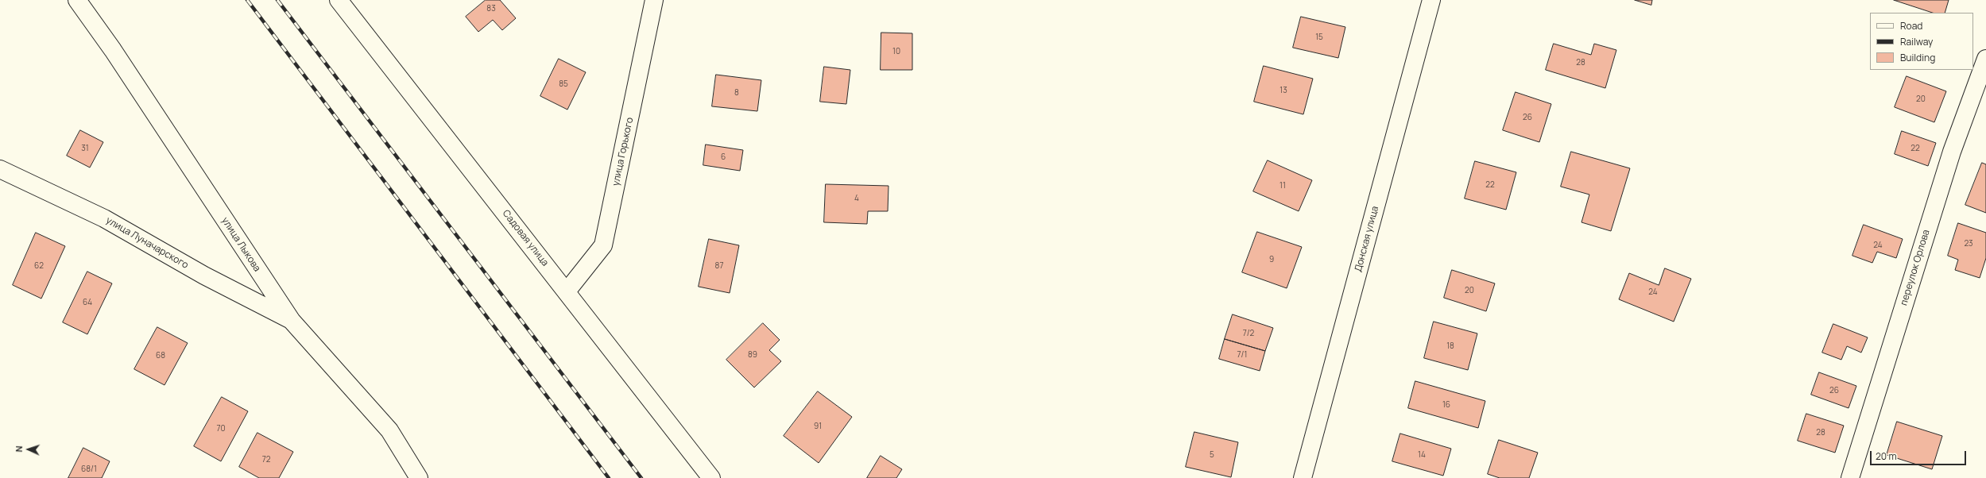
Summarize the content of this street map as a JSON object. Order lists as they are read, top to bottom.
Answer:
{
  "streets": {
    "street": [
      "улица Горького",
      "Садовая улица",
      "Донская улица",
      "улица Луначарского",
      "улица Лыкова",
      "переулок Орлова"
    ]
  },
  "crossings": [
    ["улица Горького", "Садовая улица"],
    ["улица Луначарского", "улица Лыкова"]
  ],
  "house_numbers": [
    "83",
    "15",
    "10",
    "28",
    "85",
    "13",
    "8",
    "20",
    "26",
    "31",
    "22",
    "6",
    "22",
    "11",
    "4",
    "23",
    "24",
    "9",
    "62",
    "87",
    "20",
    "24",
    "64",
    "7/2",
    "18",
    "89",
    "7/1",
    "68",
    "26",
    "16",
    "91",
    "70",
    "28",
    "5",
    "14",
    "72",
    "68/1"
  ],
  "legend": ["Road", "Railway", "Building"],
  "scale_bar": "20 m",
  "north": "left"
}
